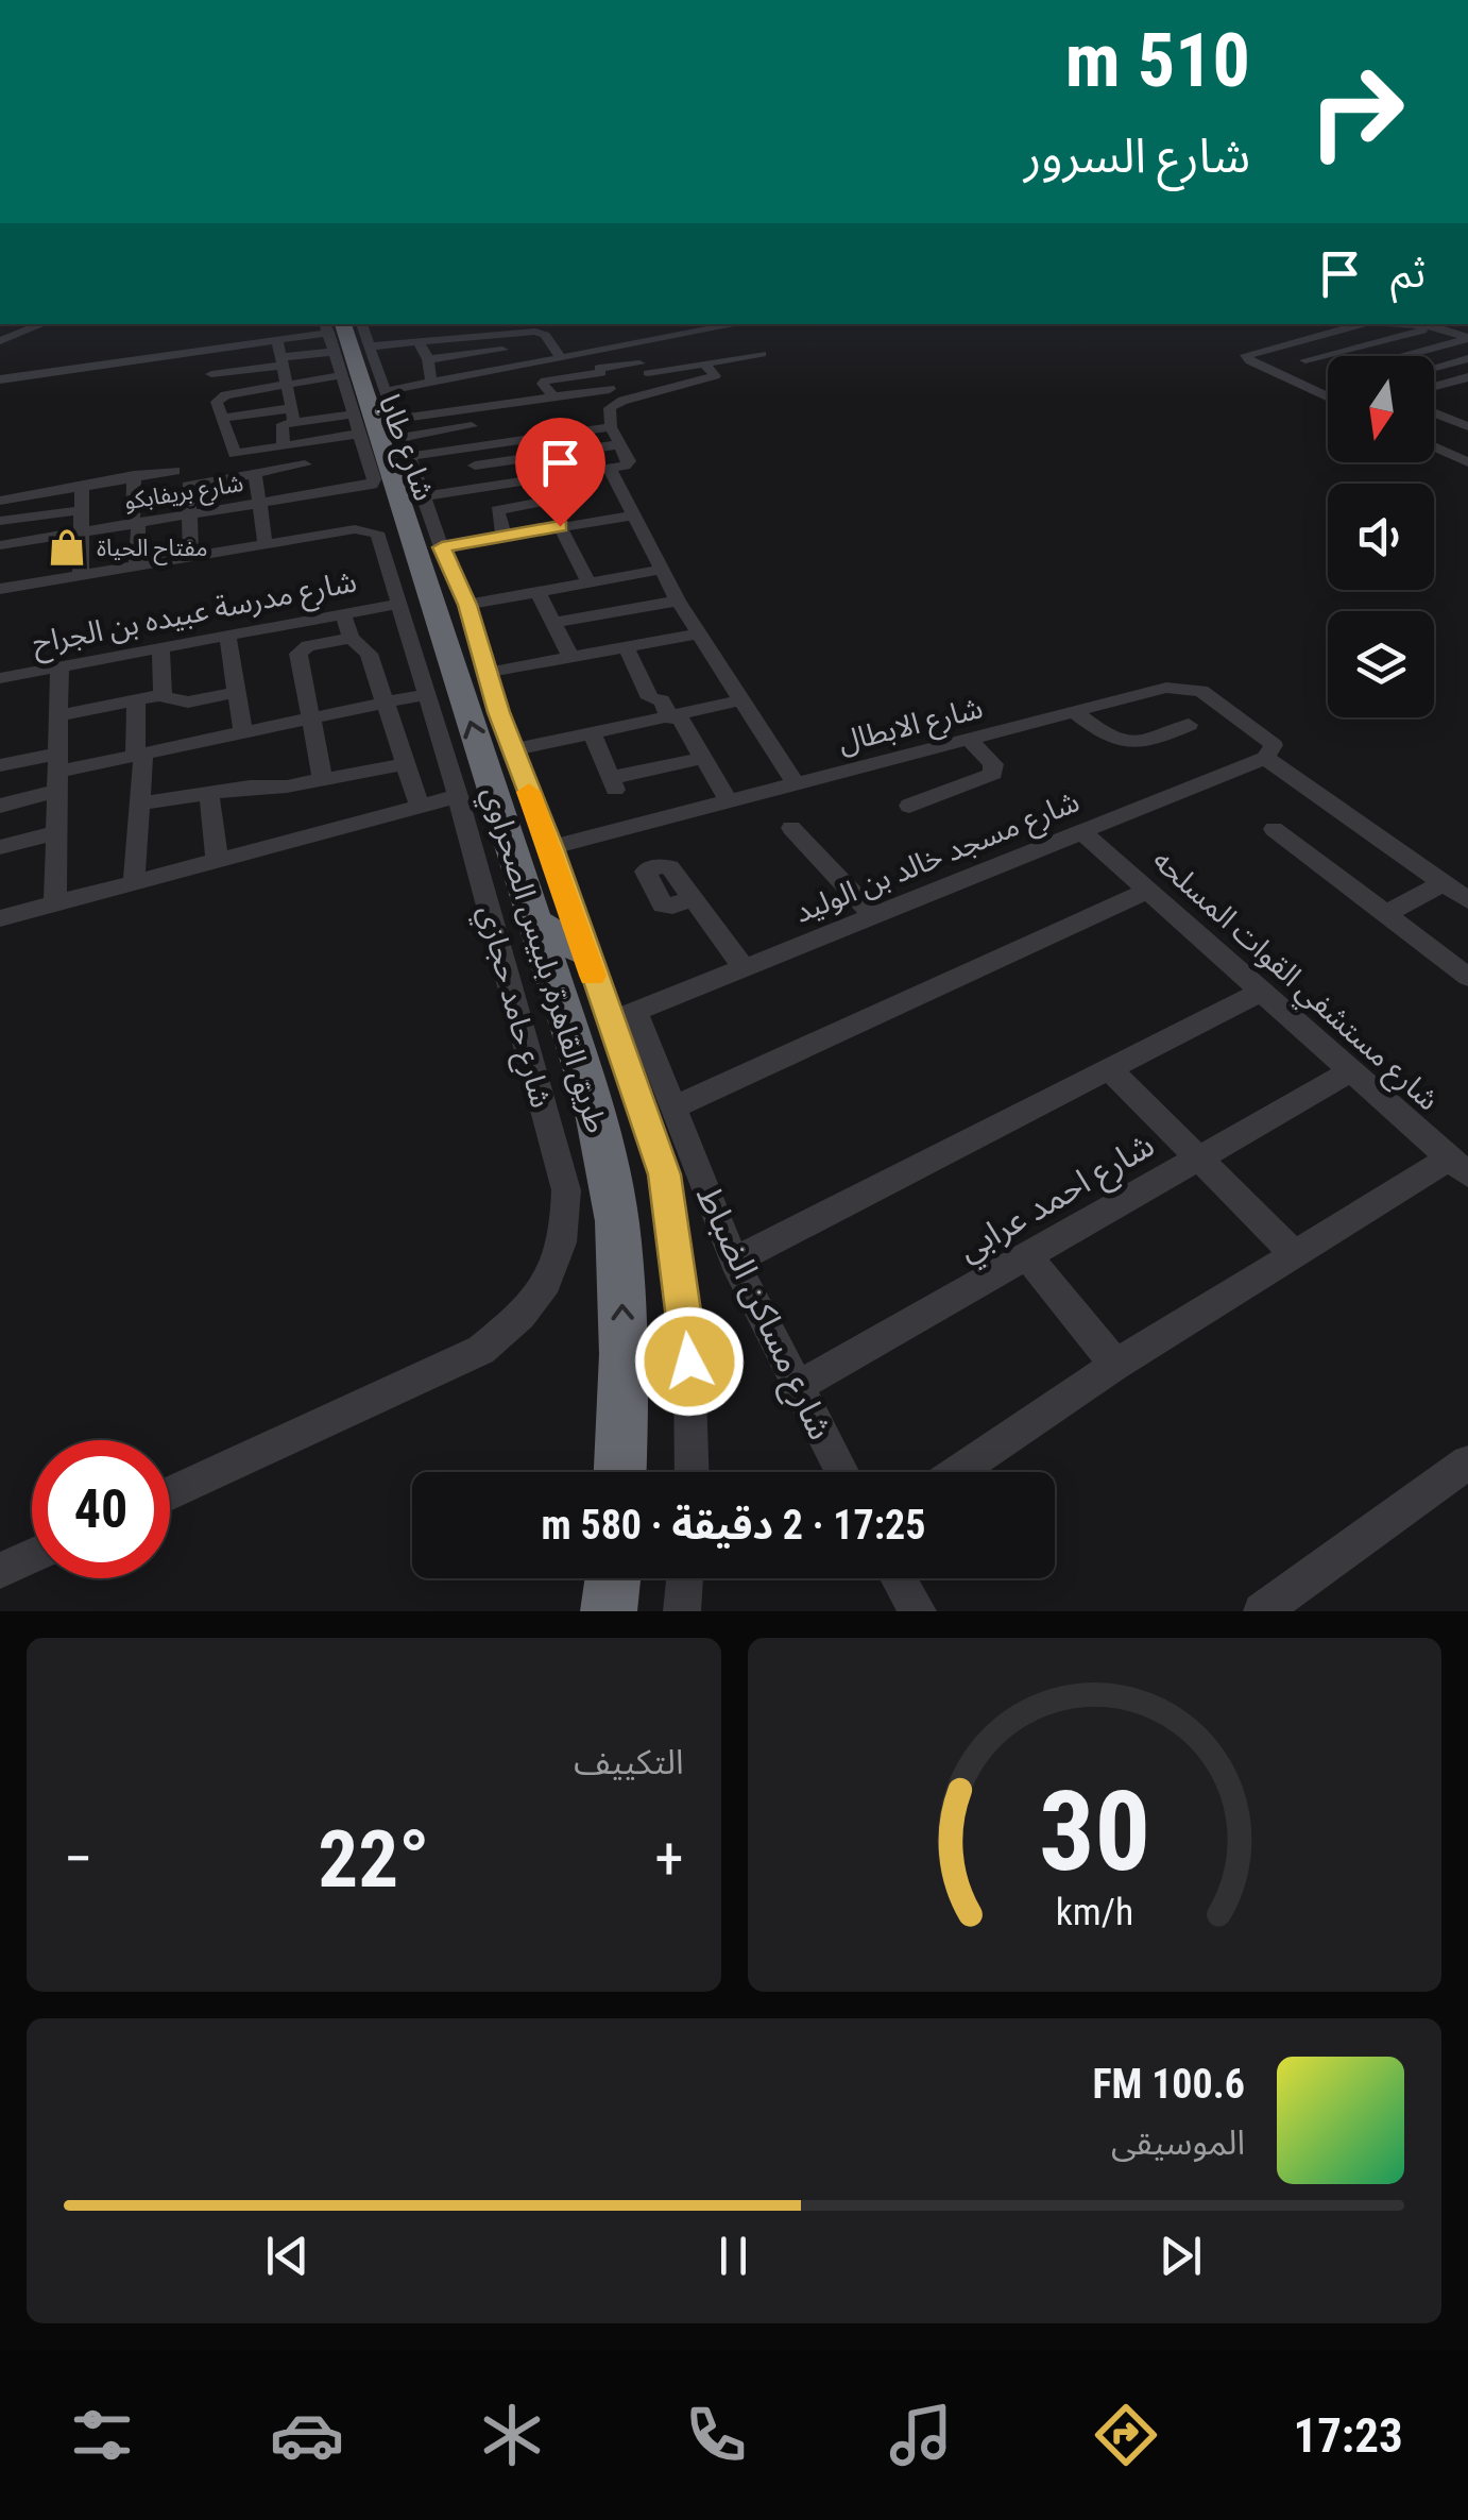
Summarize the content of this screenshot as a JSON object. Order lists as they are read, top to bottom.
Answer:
{
  "streets": {
    "highway": ["طريق القاهرة, بلبيس الصحراوي"],
    "street": [
      "شارع طابا",
      "شارع بريفابكو",
      "شارع مدرسة عبيده بن الجراح",
      "شارع الابطال",
      "شارع مسجد خالد بن الوليد",
      "شارع مستشفي القوات المسلحه",
      "شارع حامد حجازي",
      "شارع احمد عرابي",
      "شارع مساكن الضباط"
    ]
  },
  "crossings": [
    ["شارع طابا", "شارع بريفابكو"],
    ["شارع طابا", "شارع الابطال"],
    ["شارع طابا", "شارع مسجد خالد بن الوليد"],
    ["شارع طابا", "طريق القاهرة, بلبيس الصحراوي"],
    ["شارع طابا", "شارع حامد حجازي"],
    ["شارع طابا", "شارع مساكن الضباط"],
    ["شارع بريفابكو", "طريق القاهرة, بلبيس الصحراوي"],
    ["شارع مدرسة عبيده بن الجراح", "شارع حامد حجازي"],
    ["شارع الابطال", "شارع مسجد خالد بن الوليد"],
    ["شارع مسجد خالد بن الوليد", "شارع مستشفي القوات المسلحه"],
    ["شارع مسجد خالد بن الوليد", "شارع مساكن الضباط"],
    ["طريق القاهرة, بلبيس الصحراوي", "شارع حامد حجازي"],
    ["شارع مستشفي القوات المسلحه", "شارع احمد عرابي"],
    ["شارع احمد عرابي", "شارع مساكن الضباط"]
  ],
  "one_way": ["طريق القاهرة, بلبيس الصحراوي"],
  "places": {
    "shop": ["مفتاح الحياة"]
  },
  "north": "bottom",
  "page": {
    "turn": ["510 m", "شارع السرور"],
    "then": "ثم",
    "limit": "40",
    "trip": "17:25 · 2 دقيقة · 580 m",
    "tile": "التكييف",
    "heat": ["−", "22°", "+"],
    "song": ["100.6 FM", "الموسيقى"],
    "tabs": "17:23",
    "gauge": ["30", "km/h"]
  }
}
